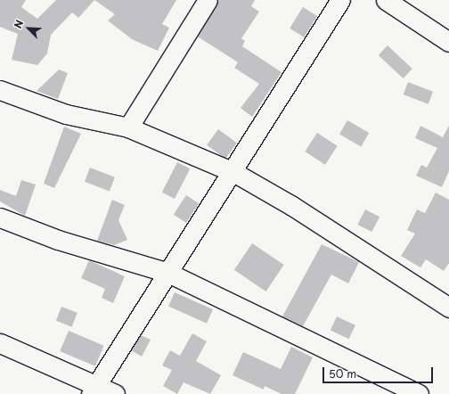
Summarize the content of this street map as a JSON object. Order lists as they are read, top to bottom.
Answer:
{
  "scale_bar": "50 m",
  "north": "top left"
}
